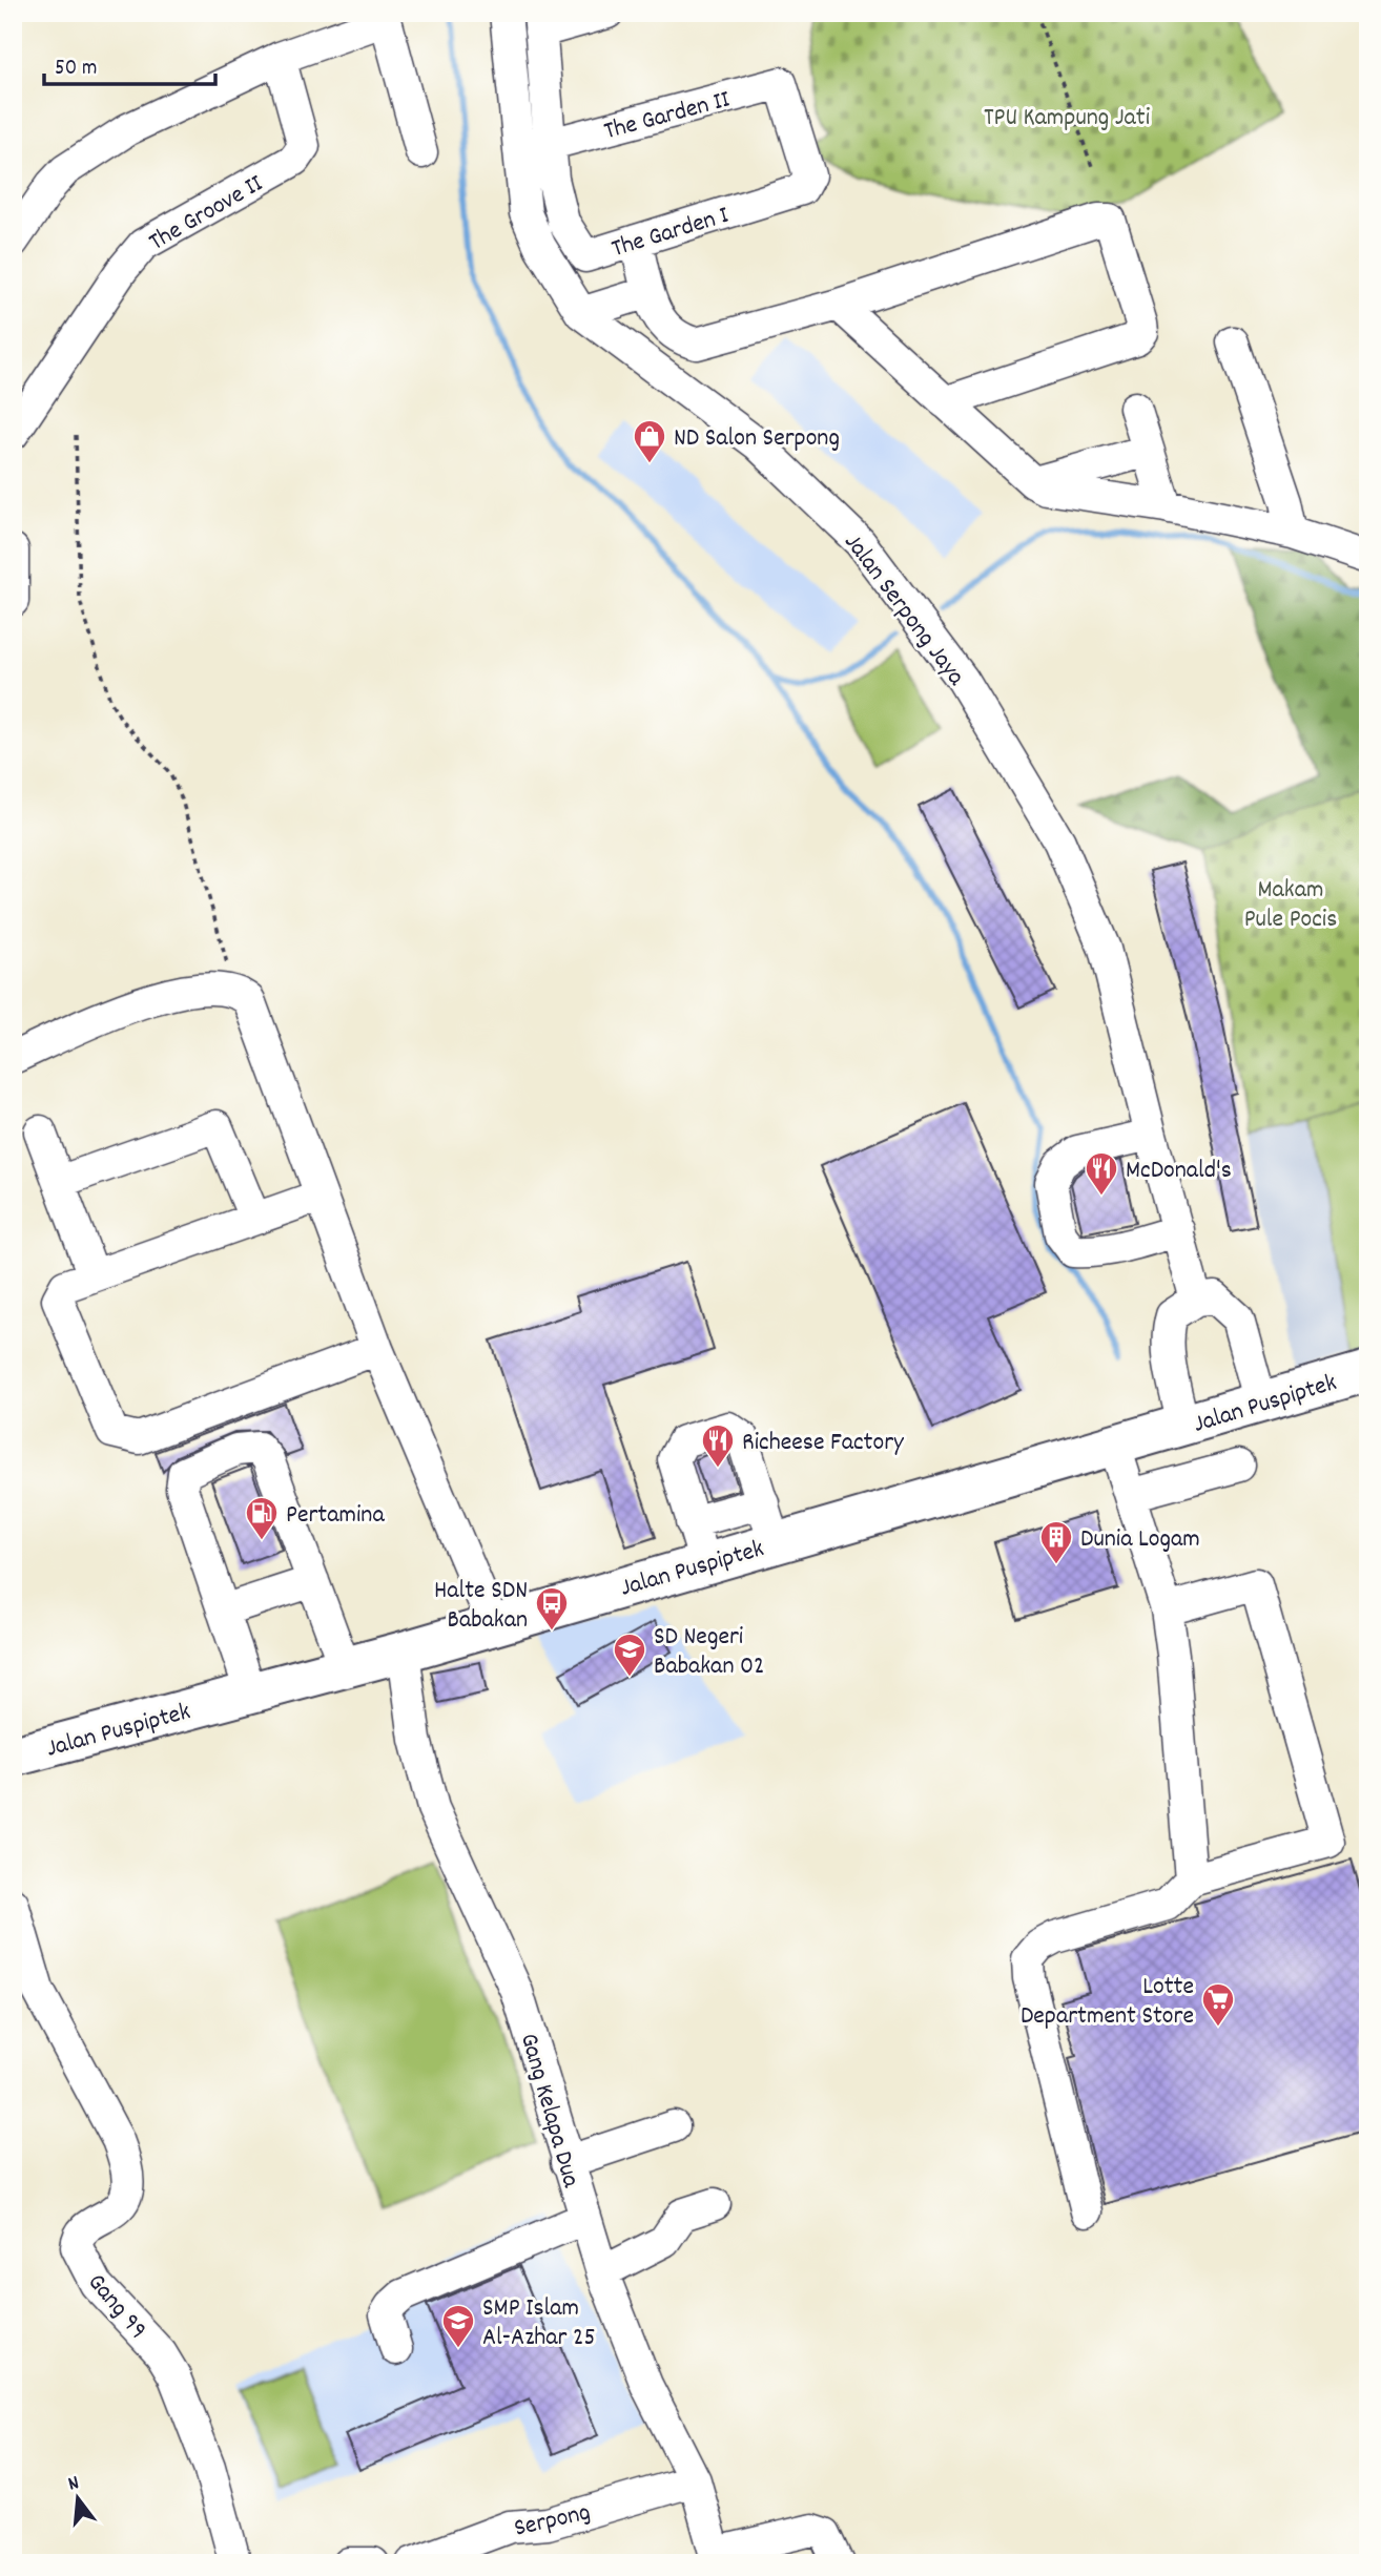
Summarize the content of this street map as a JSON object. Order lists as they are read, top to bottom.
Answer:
{
  "streets": {
    "main road": ["Jalan Puspiptek"],
    "street": [
      "The Garden II",
      "The Groove II",
      "The Garden I",
      "Jalan Serpong Jaya",
      "Gang Kelapa Dua",
      "Gang 99",
      "Serpong"
    ]
  },
  "crossings": [
    ["The Garden II", "The Garden I"],
    ["Jalan Puspiptek", "Gang Kelapa Dua"],
    ["Gang Kelapa Dua", "Serpong"]
  ],
  "parks": ["TPU Kampung Jati", "Makam Pule Pocis"],
  "places": {
    "shop": ["ND Salon Serpong"],
    "restaurant": ["McDonald's", "Richeese Factory"],
    "fuel station": ["Pertamina"],
    "building": ["Dunia Logam"],
    "bus stop": ["Halte SDN Babakan"],
    "school or university": ["SD Negeri Babakan 02", "SMP Islam Al-Azhar 25"],
    "supermarket": ["Lotte Department Store"]
  },
  "scale_bar": "50 m",
  "north": "top"
}
